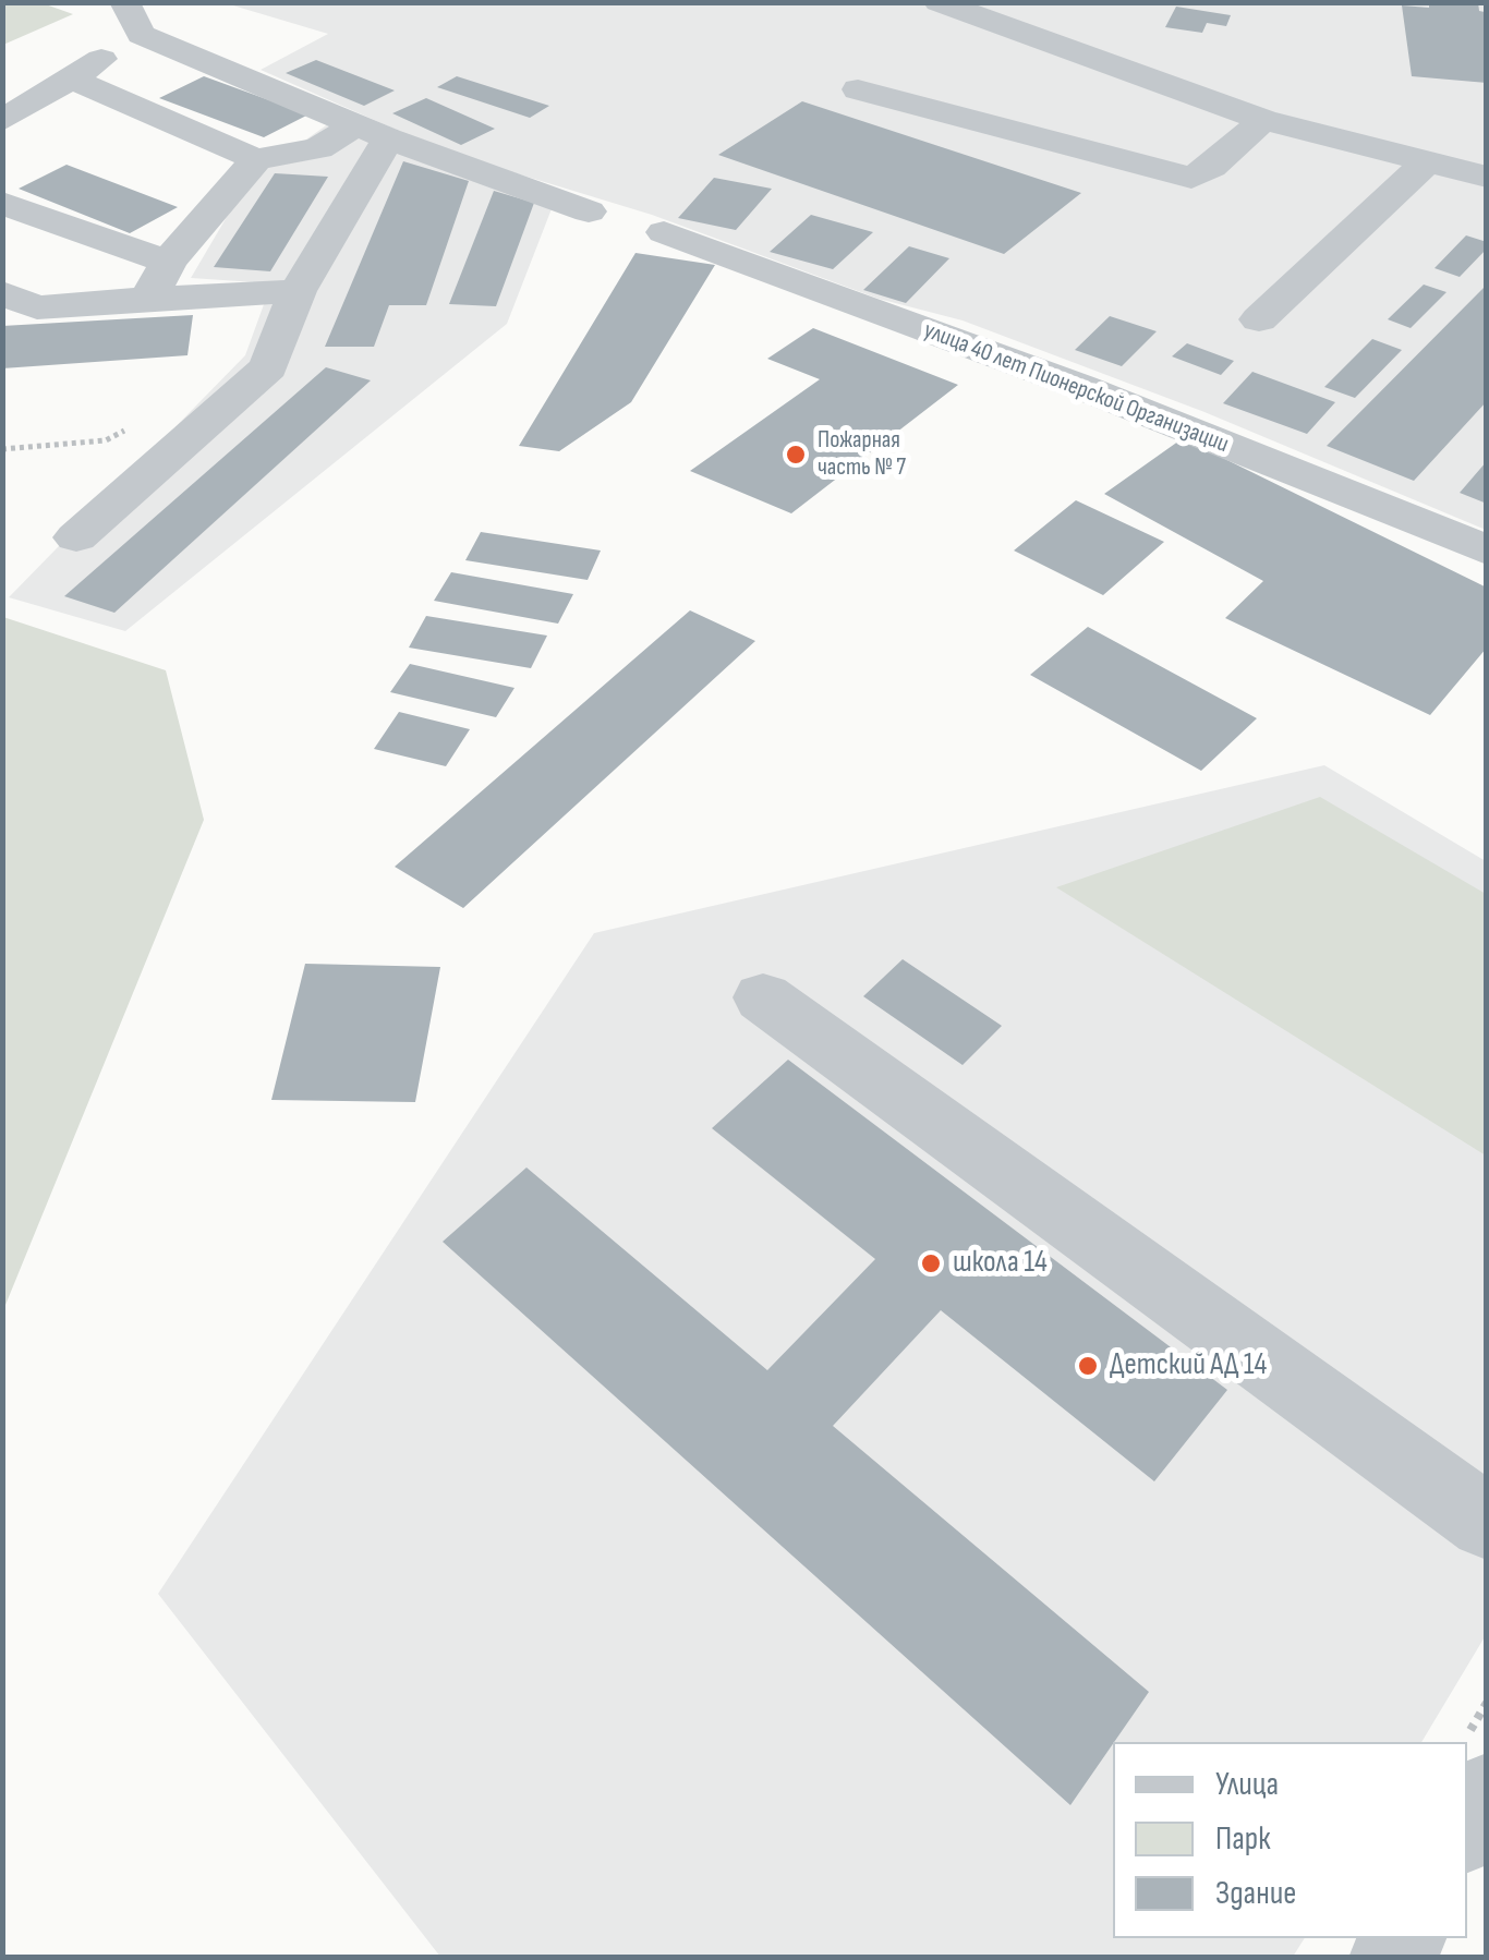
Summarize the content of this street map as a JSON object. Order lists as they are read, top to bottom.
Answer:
{
  "streets": {
    "street": ["улица 40 лет Пионерской Организации"]
  },
  "places": ["Пожарная часть № 7", "школа 14", "Детский АД 14"],
  "legend": ["Улица", "Парк", "Здание"]
}
